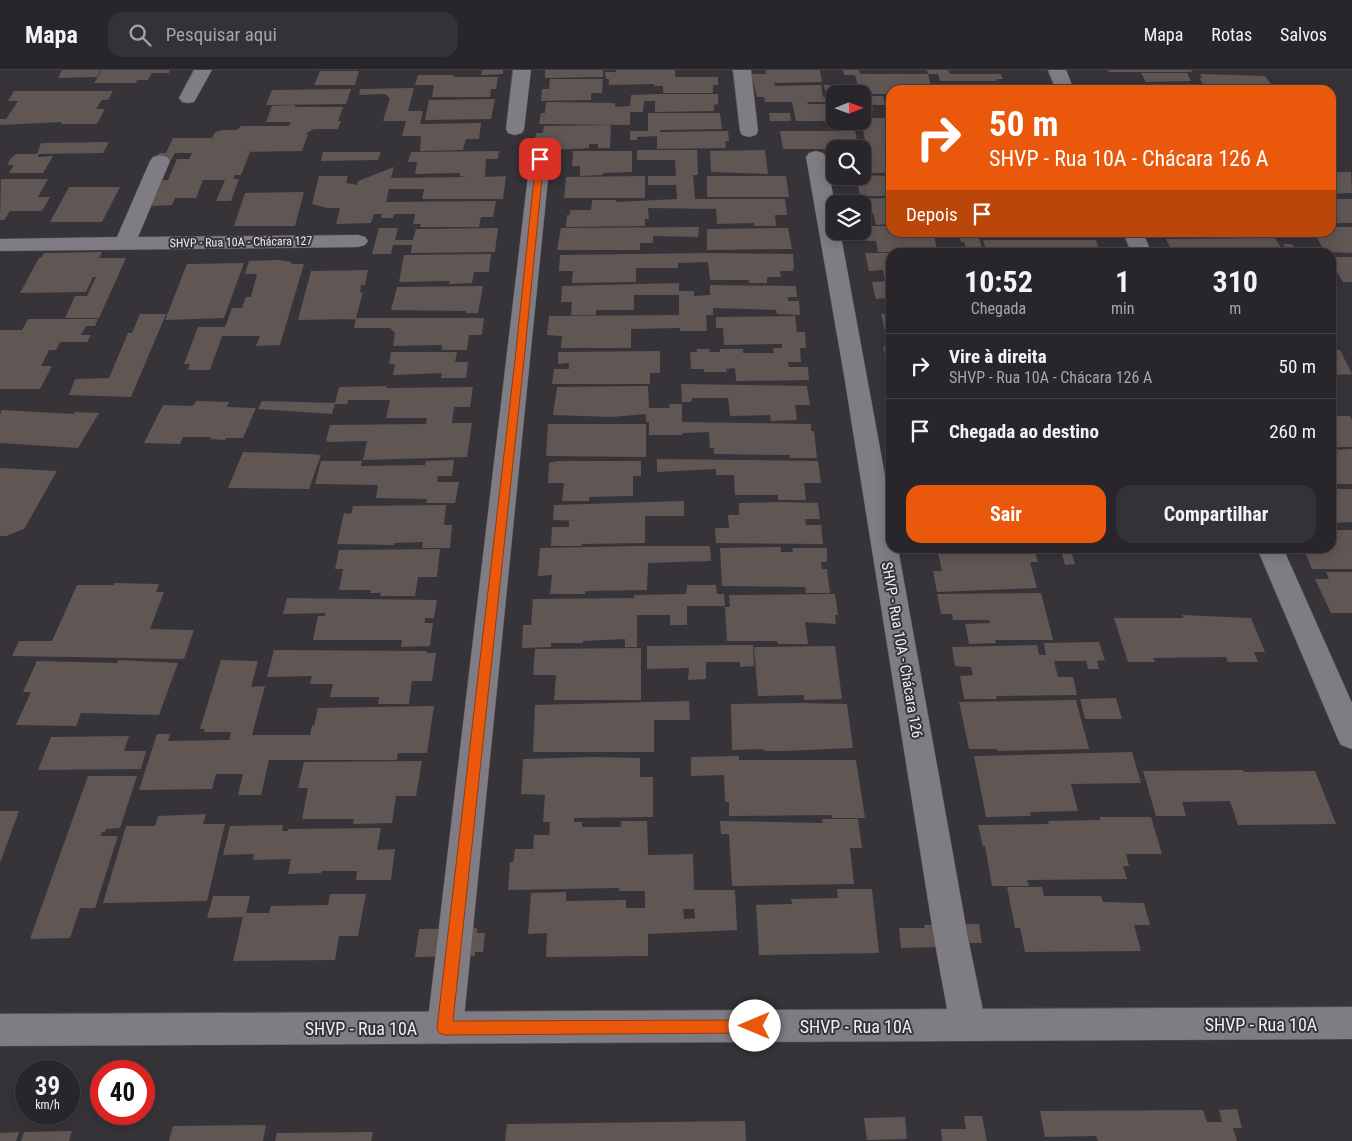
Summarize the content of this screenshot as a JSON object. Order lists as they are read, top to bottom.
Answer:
{
  "streets": {
    "street": ["SHVP - Rua 10A - Chácara 127", "SHVP - Rua 10A - Chácara 126", "SHVP - Rua 10A"]
  },
  "crossings": [
    ["SHVP - Rua 10A - Chácara 126", "SHVP - Rua 10A"]
  ],
  "north": "right",
  "page": {
    "header": "Mapa",
    "search": "Pesquisar aqui",
    "nav": ["Mapa", "Rotas", "Salvos"],
    "turn": ["50 m", "SHVP - Rua 10A - Chácara 126 A"],
    "then": "Depois",
    "eta": [
      "10:52",
      "Chegada",
      "1",
      "min",
      "310",
      "m"
    ],
    "list": [
      {
        "name": "Vire à direita",
        "note": "SHVP - Rua 10A - Chácara 126 A",
        "value": "50 m"
      },
      {
        "name": "Chegada ao destino",
        "value": "260 m"
      }
    ],
    "buttons": ["Sair", "Compartilhar"],
    "speed": "39 km/h",
    "limit": "40"
  }
}
